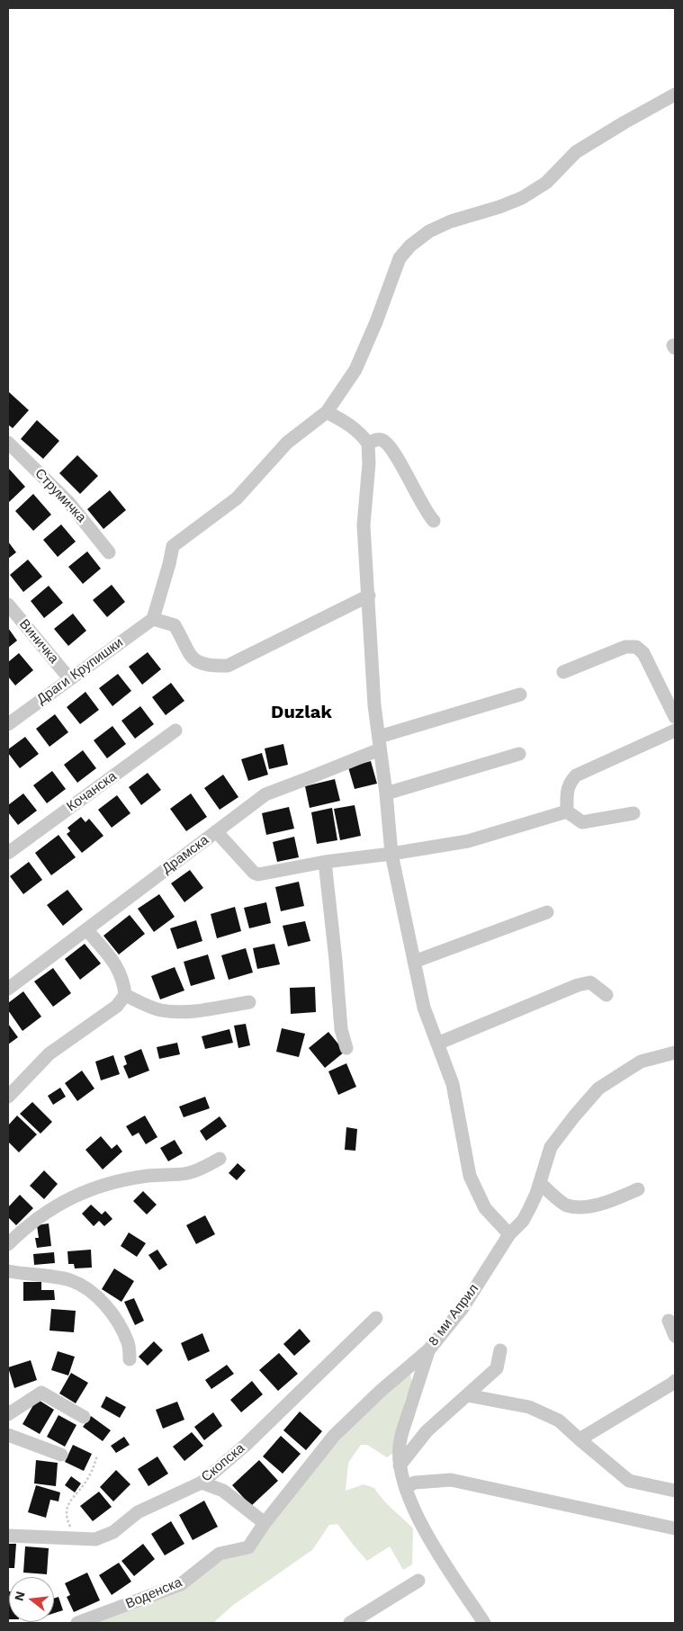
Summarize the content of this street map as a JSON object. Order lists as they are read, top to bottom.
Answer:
{
  "streets": {
    "street": [
      "Струмичка",
      "Виничка",
      "Драги Крупишки",
      "Кочанска",
      "Драмска",
      "8 ми Април",
      "Скопска",
      "Воденска"
    ]
  },
  "crossings": [
    ["Виничка", "Драги Крупишки"],
    ["8 ми Април", "Воденска"]
  ],
  "districts": ["Duzlak"],
  "north": "left"
}
